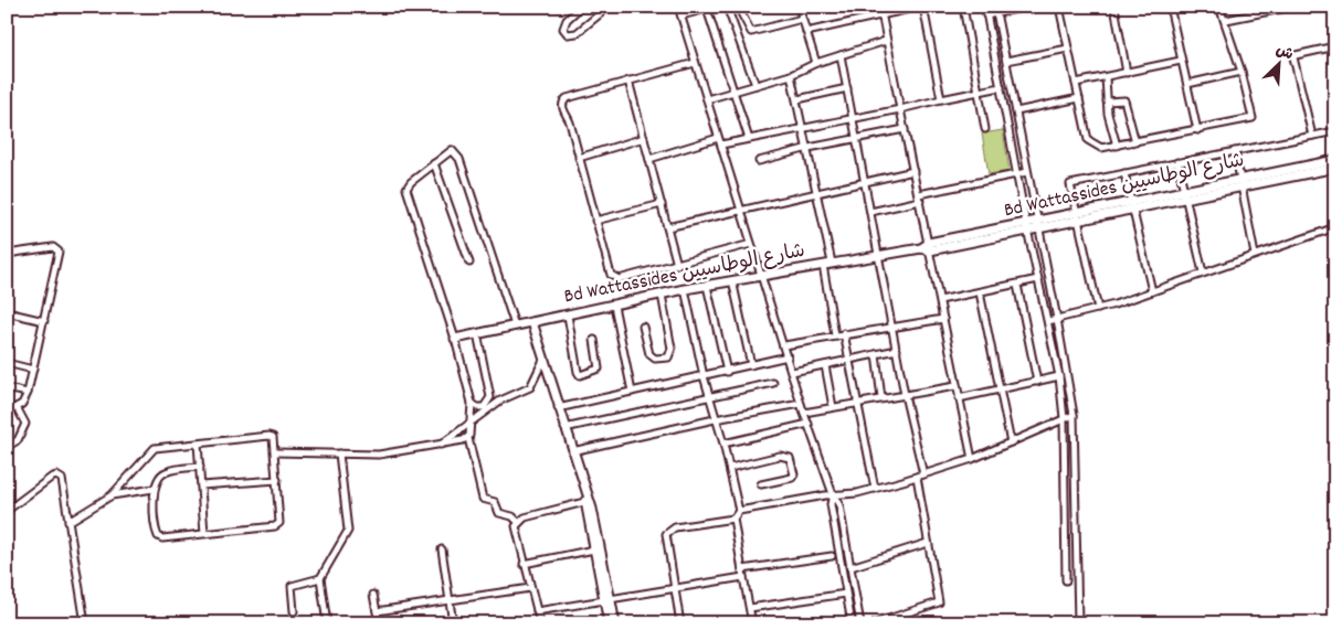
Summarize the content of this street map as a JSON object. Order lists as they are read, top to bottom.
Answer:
{
  "streets": {
    "street": ["Bd Wattassides شارع الوطاسيين"]
  },
  "north": "top right"
}
